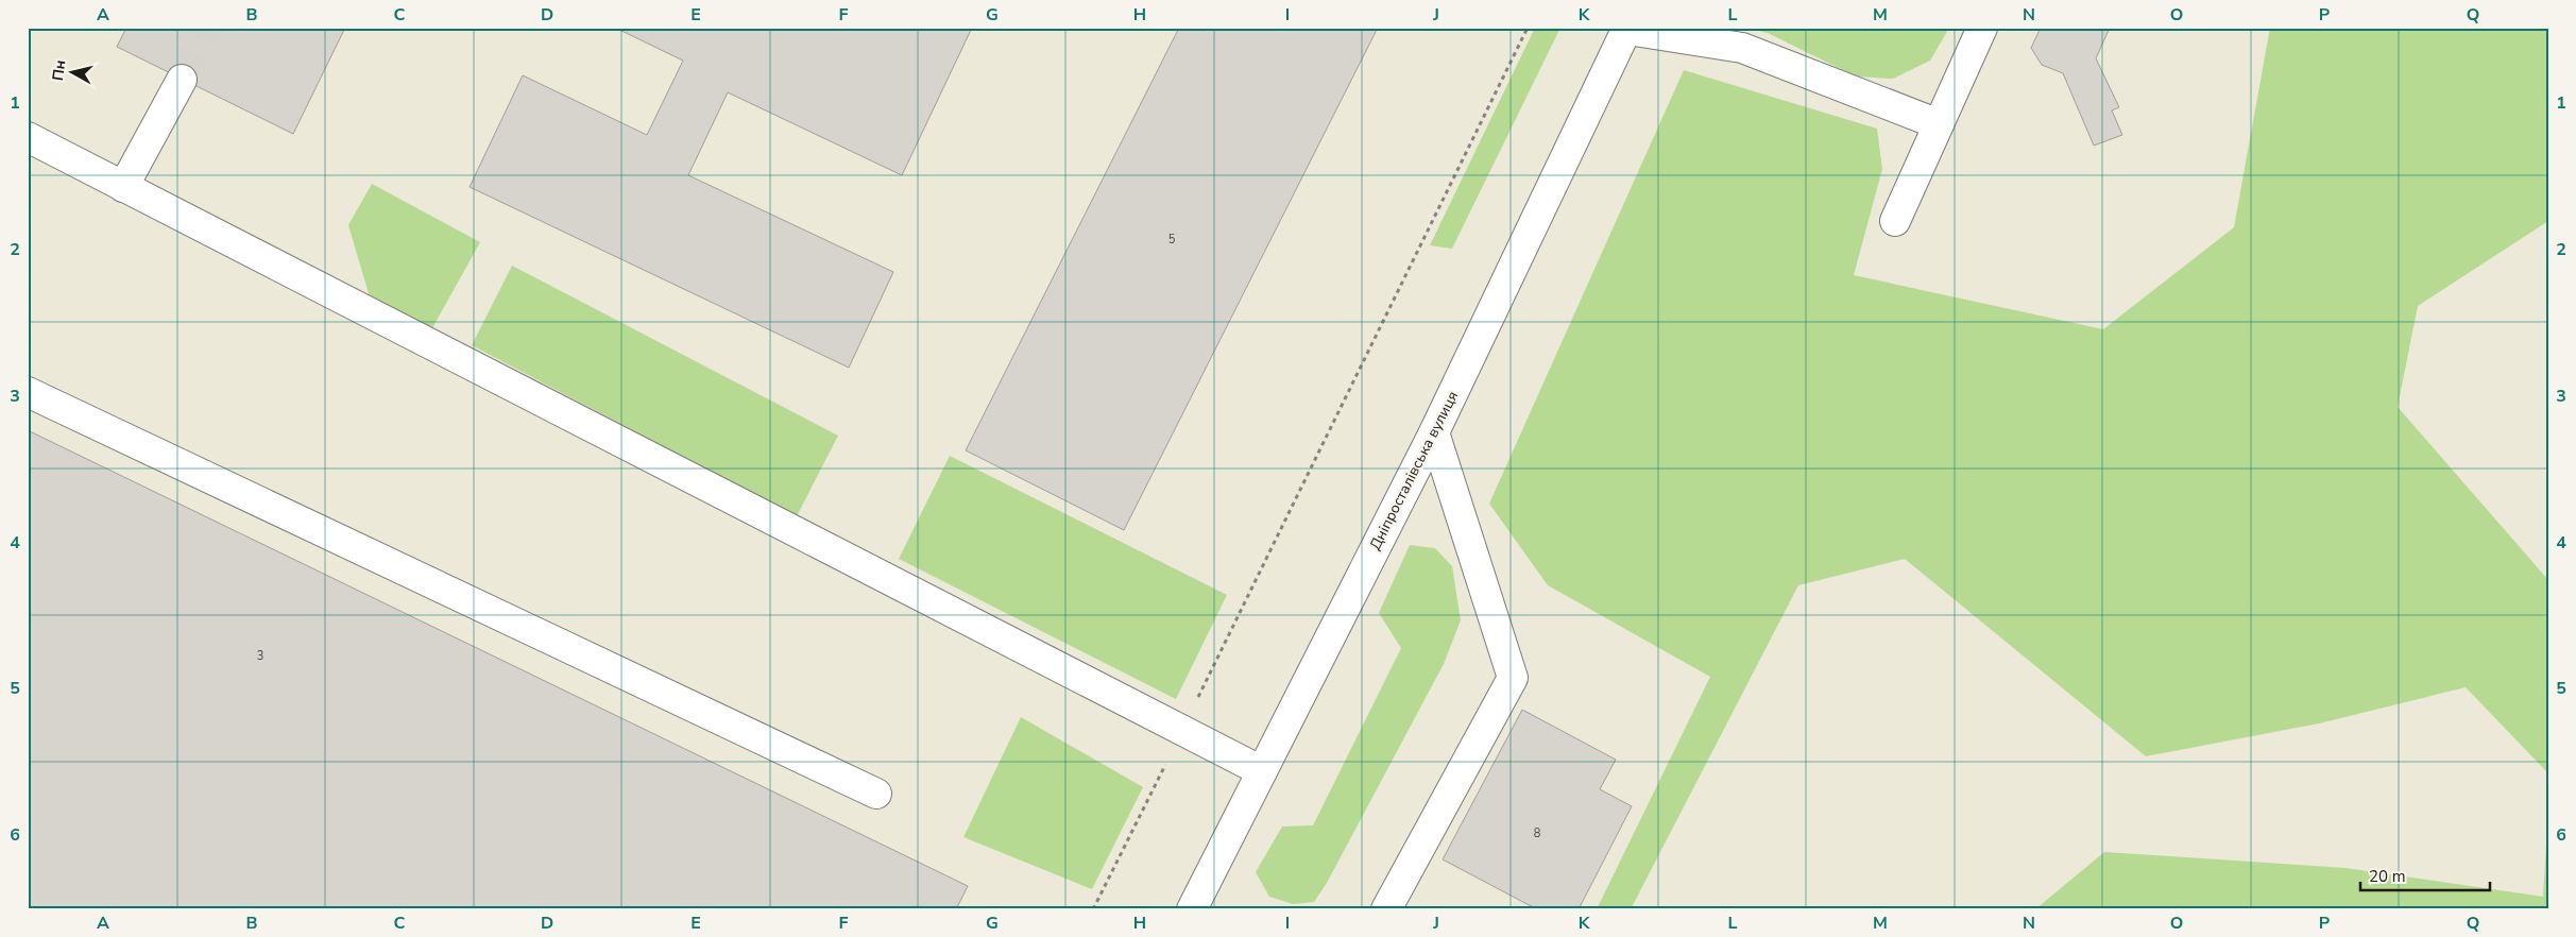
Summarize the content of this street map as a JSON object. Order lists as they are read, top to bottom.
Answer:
{
  "streets": {
    "street": ["Дніпросталівська вулиця"]
  },
  "house_numbers": ["5", "3", "8"],
  "scale_bar": "20 m",
  "north": "left",
  "grid": {
    "columns": [
      "A",
      "B",
      "C",
      "D",
      "E",
      "F",
      "G",
      "H",
      "I",
      "J",
      "K",
      "L",
      "M",
      "N",
      "O",
      "P",
      "Q"
    ],
    "rows": [
      "1",
      "2",
      "3",
      "4",
      "5",
      "6"
    ]
  }
}
